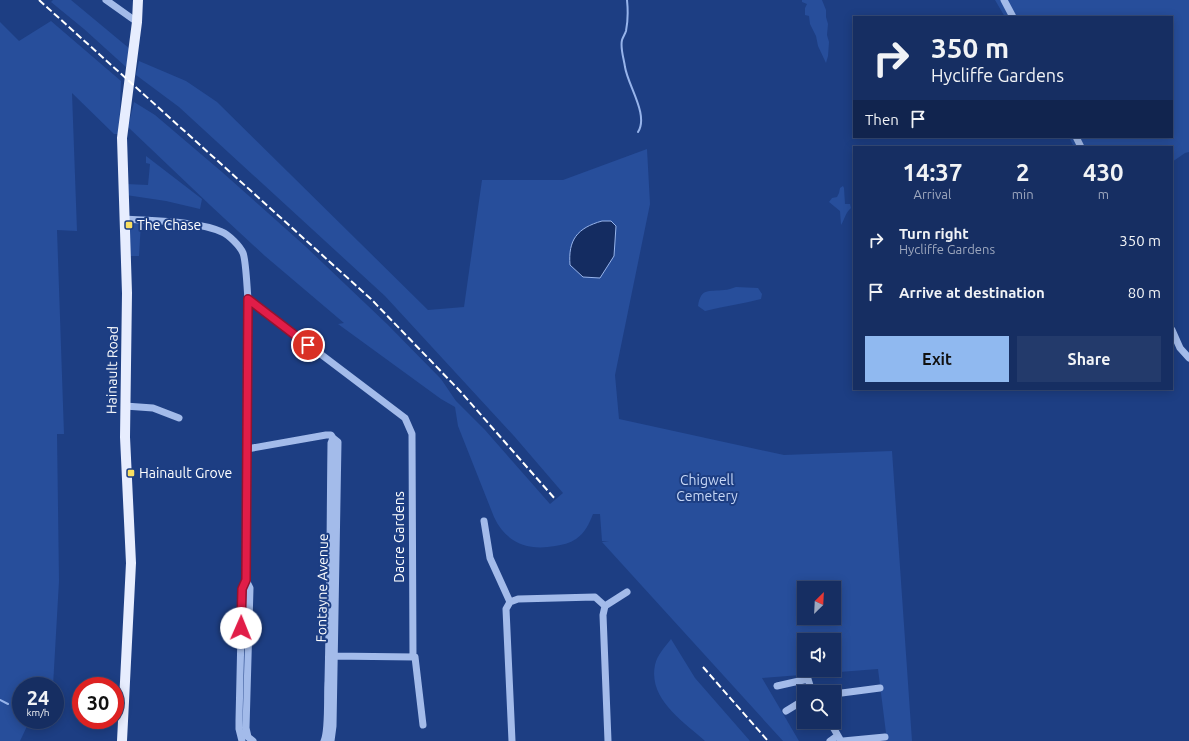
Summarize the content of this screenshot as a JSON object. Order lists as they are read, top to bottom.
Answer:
{
  "streets": {
    "main road": ["Hainault Road"],
    "street": ["Dacre Gardens", "Fontayne Avenue"]
  },
  "parks": ["Chigwell Cemetery"],
  "places": {
    "transit": ["The Chase", "Hainault Grove"]
  },
  "north": "top right",
  "page": {
    "turn": ["350 m", "Hycliffe Gardens"],
    "then": "Then",
    "eta": [
      "14:37",
      "Arrival",
      "2",
      "min",
      "430",
      "m"
    ],
    "list": [
      {
        "name": "Turn right",
        "note": "Hycliffe Gardens",
        "value": "350 m"
      },
      {
        "name": "Arrive at destination",
        "value": "80 m"
      }
    ],
    "buttons": ["Exit", "Share"],
    "speed": "24 km/h",
    "limit": "30"
  }
}
